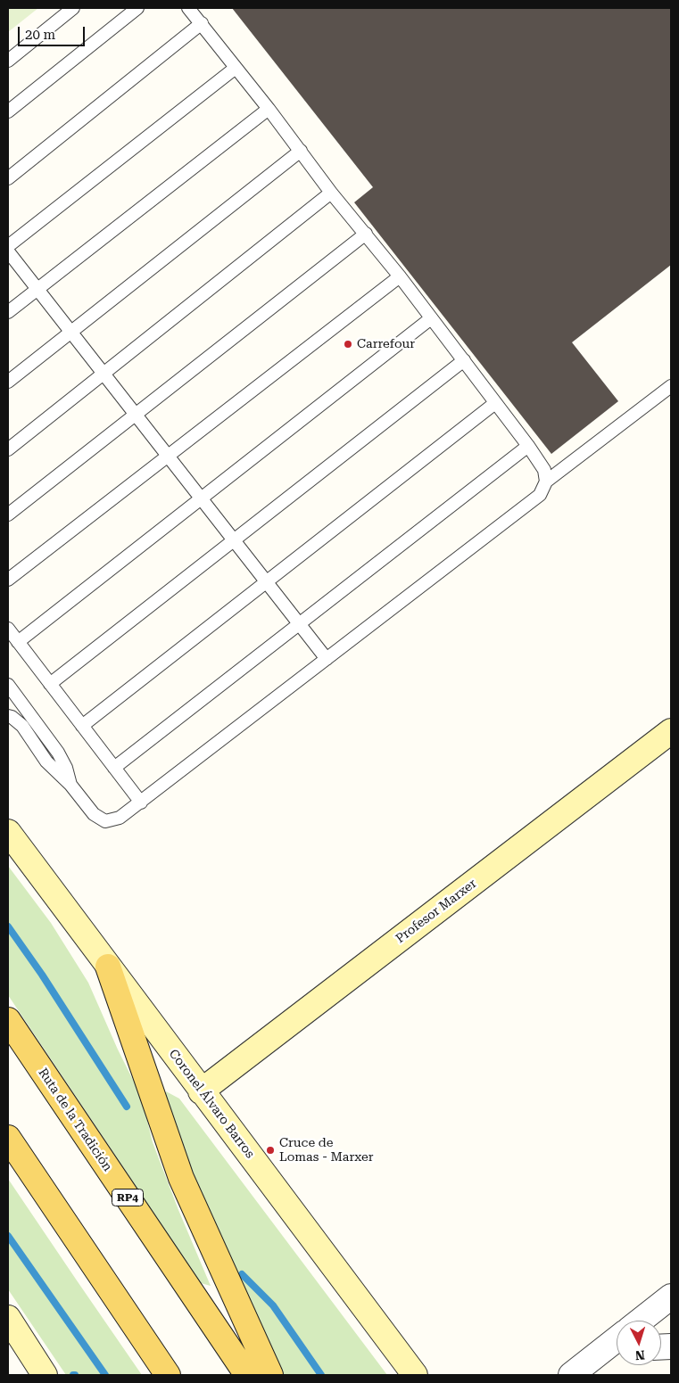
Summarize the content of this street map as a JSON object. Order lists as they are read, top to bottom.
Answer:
{
  "streets": {
    "main road": [
      "Profesor Marxer",
      "Coronel Álvaro Barros",
      "Ruta de la Tradición",
      "RP4"
    ]
  },
  "crossings": [
    ["Profesor Marxer", "Coronel Álvaro Barros"]
  ],
  "places": ["Carrefour", "Cruce de Lomas - Marxer"],
  "scale_bar": "20 m",
  "north": "bottom"
}
